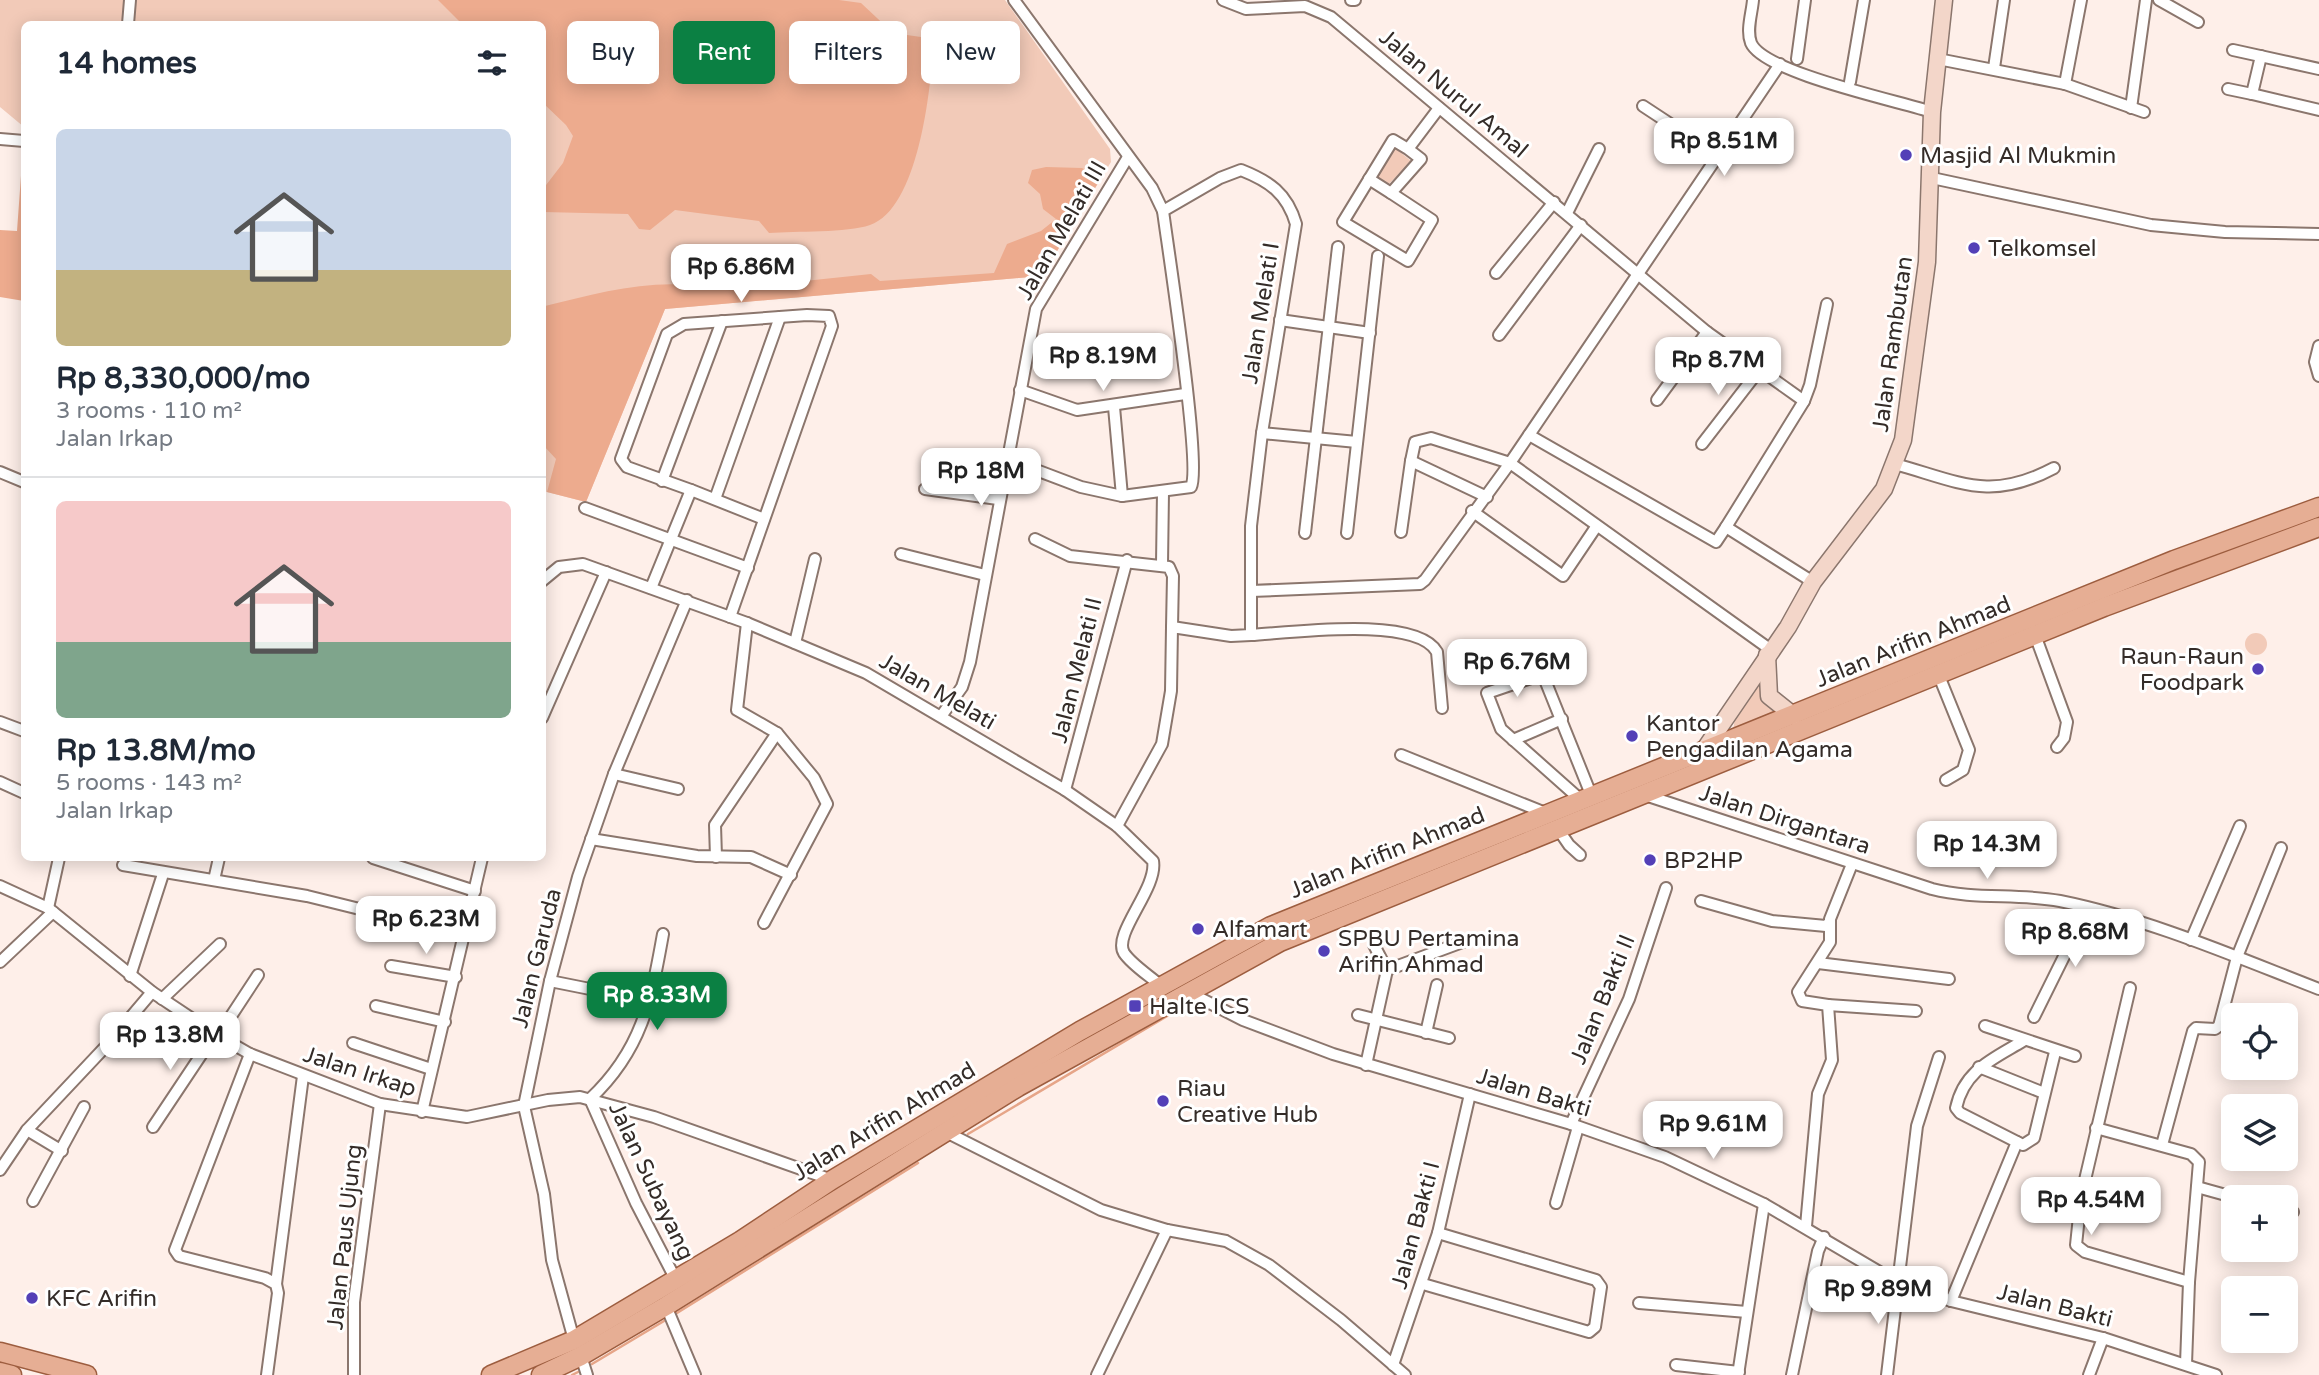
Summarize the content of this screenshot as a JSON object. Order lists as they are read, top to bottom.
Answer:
{
  "streets": {
    "main road": ["Jalan Rambutan", "Jalan Arifin Ahmad"],
    "street": [
      "Jalan Nurul Amal",
      "Jalan Melati III",
      "Jalan Melati I",
      "Jalan Melati II",
      "Jalan Melati",
      "Jalan Dirgantara",
      "Jalan Garuda",
      "Jalan Bakti II",
      "Jalan Irkap",
      "Jalan Bakti",
      "Jalan Subayang",
      "Jalan Bakti I",
      "Jalan Paus Ujung"
    ]
  },
  "crossings": [
    ["Jalan Melati III", "Jalan Melati"],
    ["Jalan Rambutan", "Jalan Arifin Ahmad"],
    ["Jalan Arifin Ahmad", "Jalan Melati"],
    ["Jalan Arifin Ahmad", "Jalan Dirgantara"],
    ["Jalan Arifin Ahmad", "Jalan Garuda"],
    ["Jalan Arifin Ahmad", "Jalan Irkap"],
    ["Jalan Arifin Ahmad", "Jalan Bakti"],
    ["Jalan Arifin Ahmad", "Jalan Subayang"],
    ["Jalan Melati II", "Jalan Melati"],
    ["Jalan Melati", "Jalan Garuda"],
    ["Jalan Garuda", "Jalan Irkap"],
    ["Jalan Bakti II", "Jalan Bakti"],
    ["Jalan Irkap", "Jalan Subayang"],
    ["Jalan Irkap", "Jalan Paus Ujung"],
    ["Jalan Bakti", "Jalan Bakti I"]
  ],
  "places": {
    "other": [
      "Masjid Al Mukmin",
      "Telkomsel",
      "Raun-Raun Foodpark",
      "Kantor Pengadilan Agama",
      "BP2HP",
      "Alfamart",
      "SPBU Pertamina Arifin Ahmad",
      "Riau Creative Hub",
      "KFC Arifin"
    ],
    "transit": ["Halte ICS"]
  },
  "page": {
    "chip": [
      "Buy",
      "Rent",
      "Filters",
      "New"
    ],
    "heading": "14 homes",
    "list": [
      {
        "name": "Rp 8,330,000/mo",
        "note": "3 rooms · 110 m² · Jalan Irkap"
      },
      {
        "name": "Rp 13.8M/mo",
        "note": "5 rooms · 143 m² · Jalan Irkap"
      }
    ],
    "price": [
      "Rp 8.51M",
      "Rp 6.86M",
      "Rp 8.19M",
      "Rp 8.7M",
      "Rp 18M",
      "Rp 6.76M",
      "Rp 14.3M",
      "Rp 6.23M",
      "Rp 8.68M",
      "Rp 8.33M",
      "Rp 13.8M",
      "Rp 9.61M",
      "Rp 4.54M",
      "Rp 9.89M"
    ],
    "map_buttons": ["+", "−"]
  }
}
